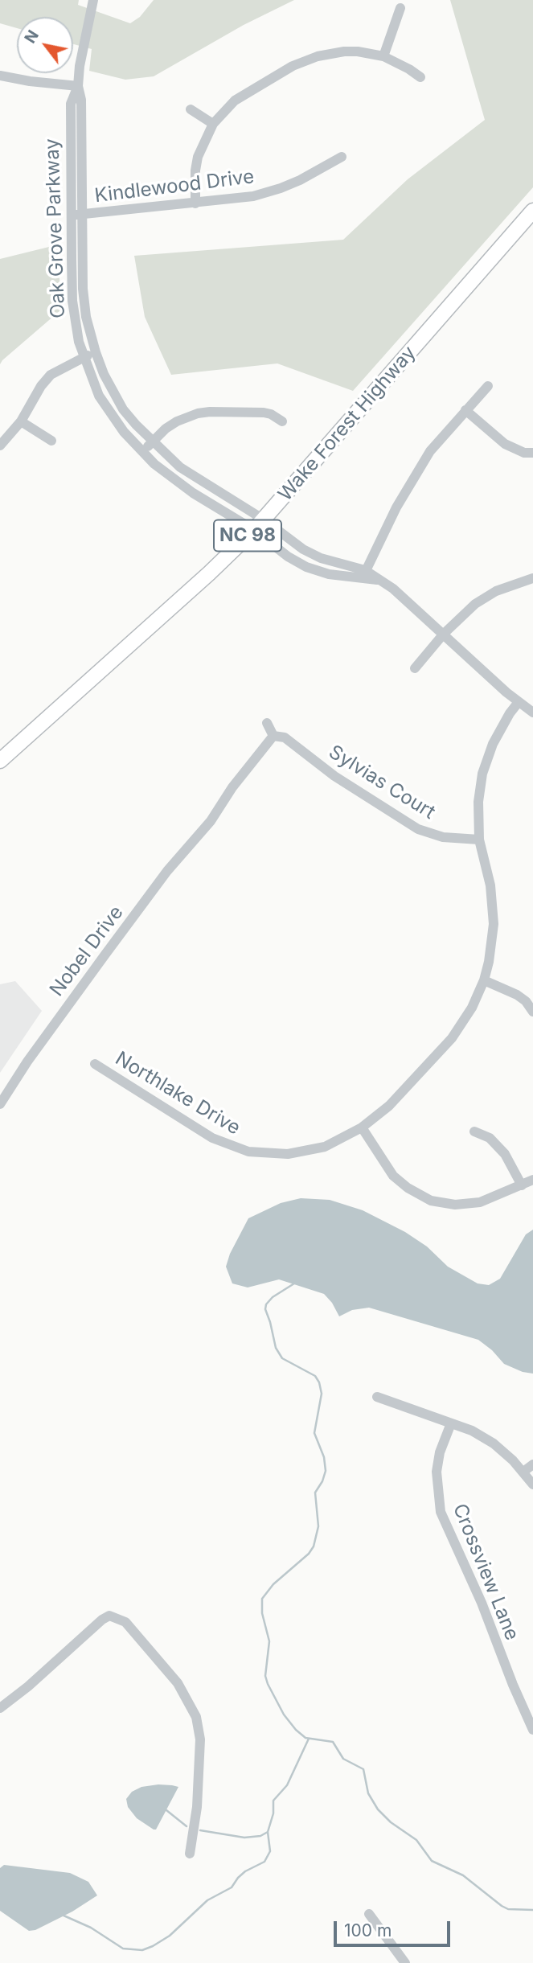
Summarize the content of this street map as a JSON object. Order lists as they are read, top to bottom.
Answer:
{
  "streets": {
    "highway": ["Wake Forest Highway", "NC 98"],
    "street": [
      "Kindlewood Drive",
      "Oak Grove Parkway",
      "Sylvias Court",
      "Nobel Drive",
      "Northlake Drive",
      "Crossview Lane"
    ]
  },
  "crossings": [
    ["Kindlewood Drive", "Oak Grove Parkway"],
    ["Oak Grove Parkway", "Wake Forest Highway"],
    ["Sylvias Court", "Nobel Drive"],
    ["Sylvias Court", "Northlake Drive"]
  ],
  "scale_bar": "100 m",
  "north": "top left"
}
